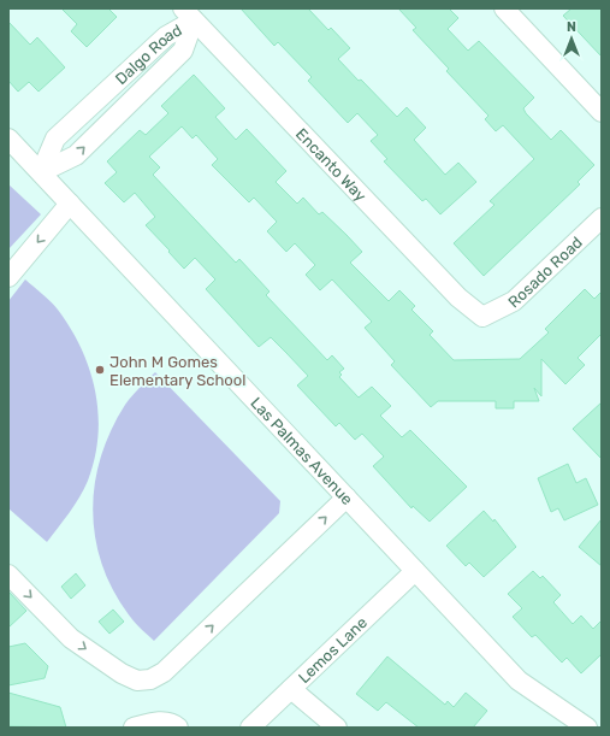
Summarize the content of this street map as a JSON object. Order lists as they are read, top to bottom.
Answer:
{
  "streets": {
    "street": [
      "Dalgo Road",
      "Encanto Way",
      "Rosado Road",
      "Las Palmas Avenue",
      "Lemos Lane"
    ]
  },
  "crossings": [
    ["Dalgo Road", "Encanto Way"],
    ["Dalgo Road", "Las Palmas Avenue"],
    ["Encanto Way", "Rosado Road"],
    ["Las Palmas Avenue", "Lemos Lane"]
  ],
  "places": ["John M Gomes Elementary School"],
  "north": "top"
}
